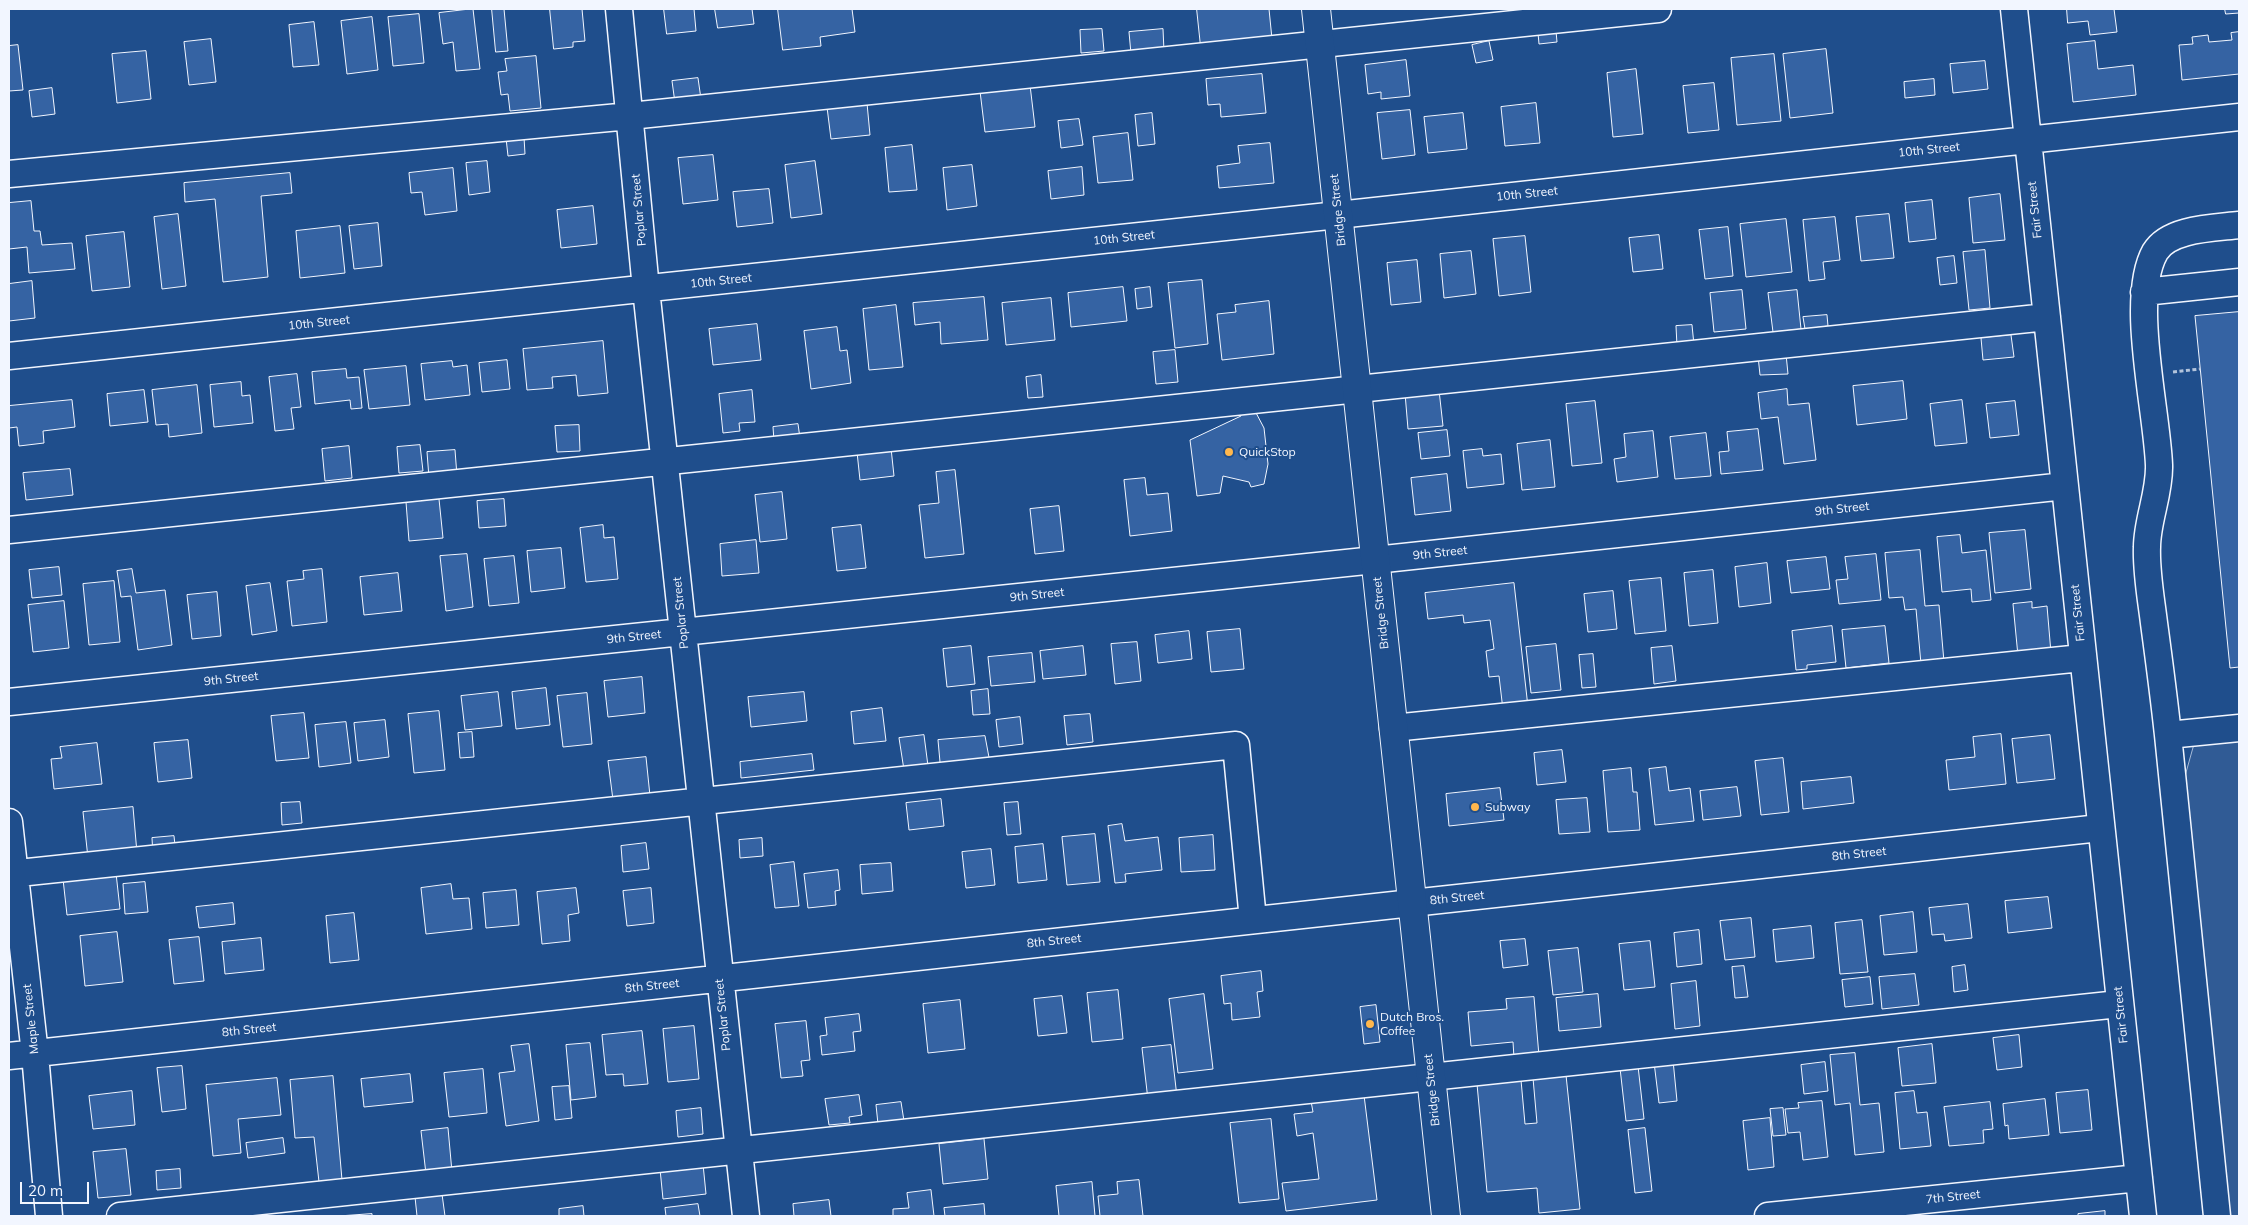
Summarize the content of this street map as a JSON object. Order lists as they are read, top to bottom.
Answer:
{
  "streets": {
    "highway": ["Bridge Street"],
    "street": [
      "10th Street",
      "Poplar Street",
      "Fair Street",
      "9th Street",
      "8th Street",
      "Maple Street",
      "7th Street"
    ]
  },
  "crossings": [
    ["10th Street", "Poplar Street"],
    ["10th Street", "Bridge Street"],
    ["10th Street", "Fair Street"],
    ["Poplar Street", "9th Street"],
    ["Poplar Street", "8th Street"],
    ["Bridge Street", "9th Street"],
    ["Bridge Street", "8th Street"],
    ["Fair Street", "9th Street"],
    ["Fair Street", "8th Street"],
    ["Fair Street", "7th Street"],
    ["8th Street", "Maple Street"]
  ],
  "places": ["QuickStop", "Subway", "Dutch Bros. Coffee"],
  "scale_bar": "20 m"
}
